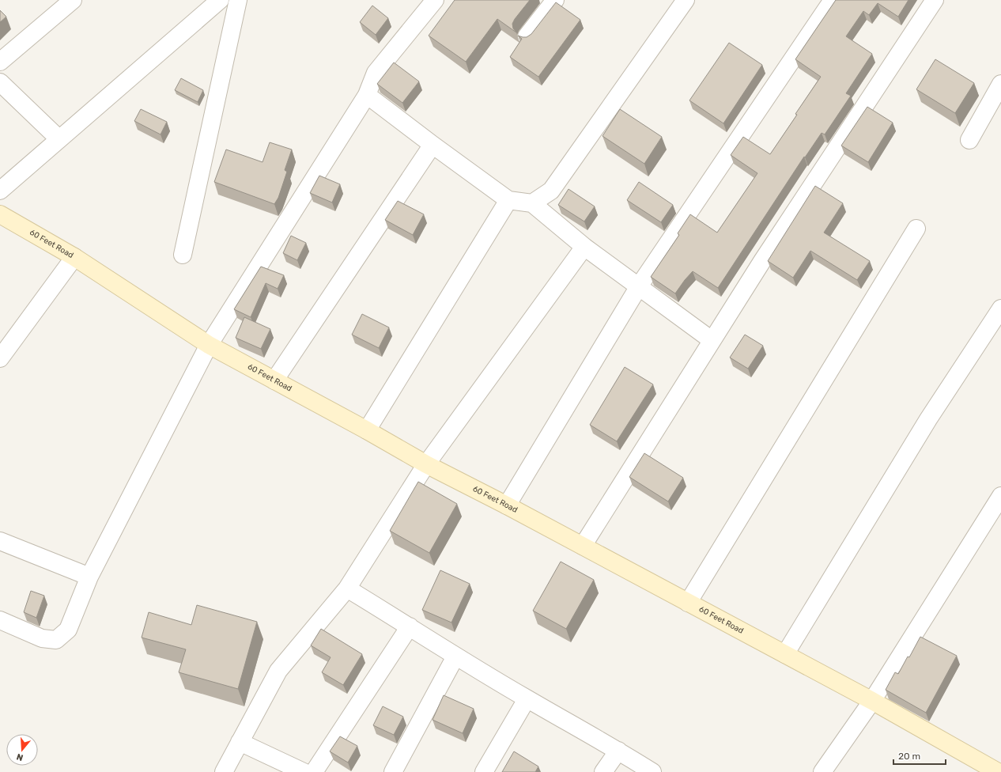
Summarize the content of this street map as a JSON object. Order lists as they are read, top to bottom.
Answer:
{
  "streets": {
    "street": ["60 Feet Road"]
  },
  "scale_bar": "20 m",
  "north": "bottom"
}
